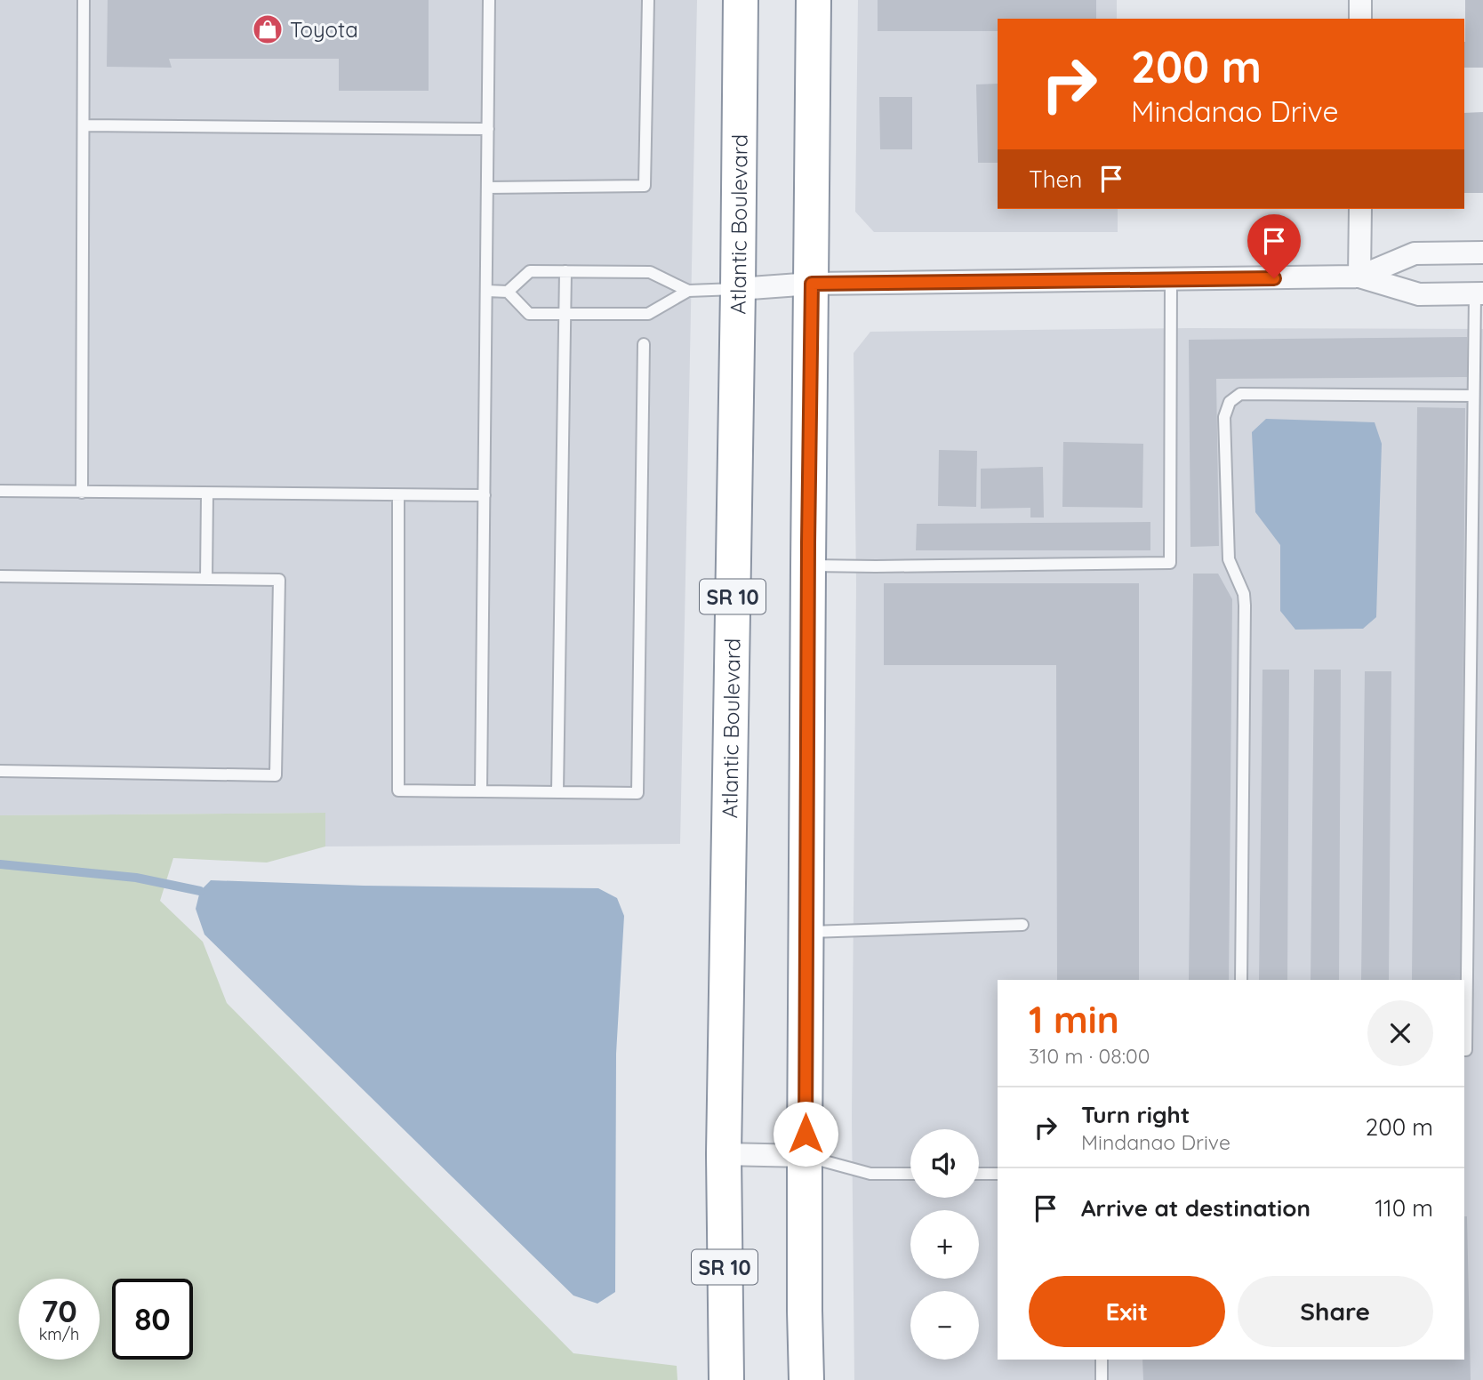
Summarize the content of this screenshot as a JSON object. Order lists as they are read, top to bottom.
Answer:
{
  "streets": {
    "highway": ["Atlantic Boulevard", "SR 10"]
  },
  "places": {
    "shop": ["Toyota"]
  },
  "page": {
    "turn": ["200 m", "Mindanao Drive"],
    "then": "Then",
    "heading": ["1 min", "310 m · 08:00"],
    "list": [
      {
        "name": "Turn right",
        "note": "Mindanao Drive",
        "value": "200 m"
      },
      {
        "name": "Arrive at destination",
        "value": "110 m"
      }
    ],
    "map_buttons": ["+", "−"],
    "buttons": ["Exit", "Share"],
    "speed": "70 km/h",
    "limit": "80"
  }
}
